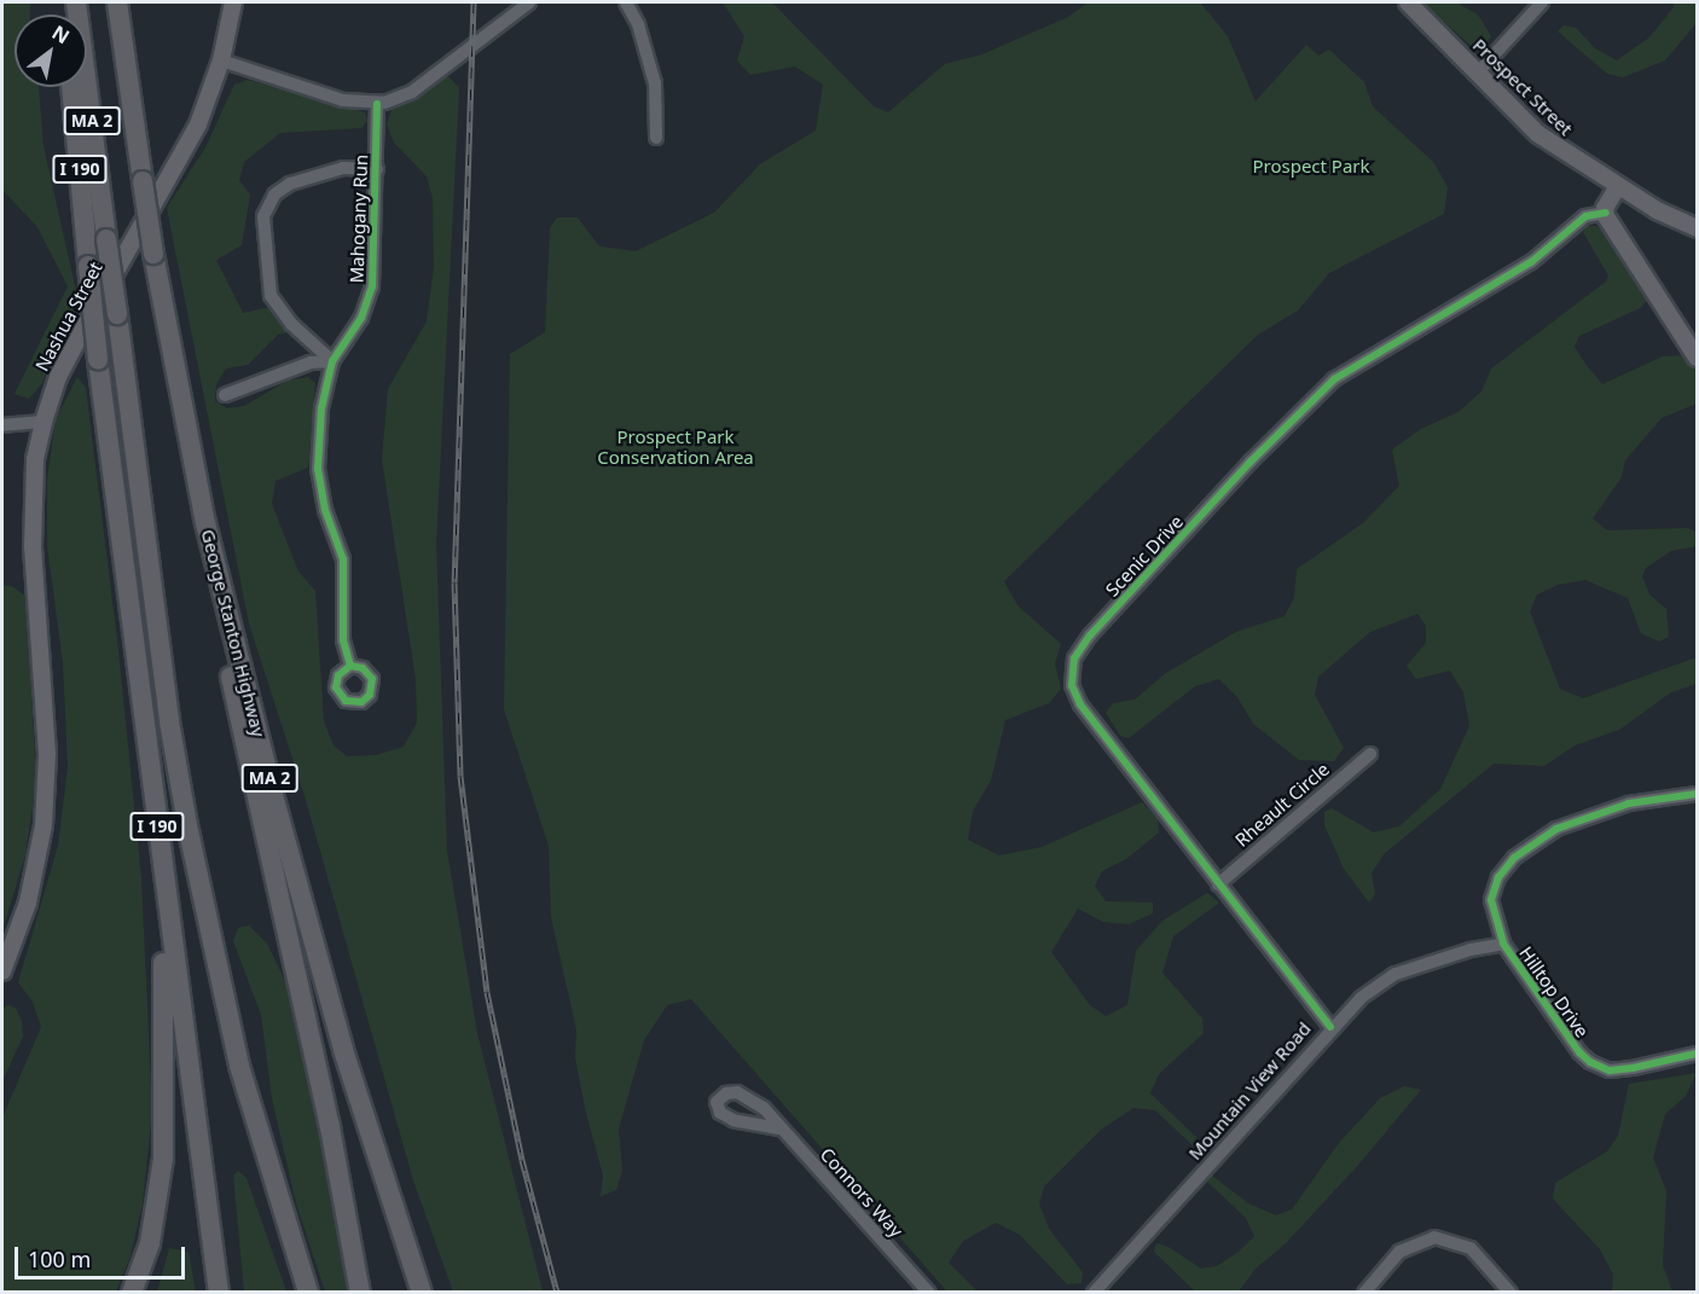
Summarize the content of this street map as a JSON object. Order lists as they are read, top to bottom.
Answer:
{
  "streets": {
    "highway": ["MA 2", "I 190", "George Stanton Highway"],
    "main road": ["Prospect Street", "Nashua Street"],
    "street": [
      "Mahogany Run",
      "Scenic Drive",
      "Rheault Circle",
      "Hilltop Drive",
      "Mountain View Road",
      "Connors Way"
    ]
  },
  "crossings": [
    ["Scenic Drive", "Rheault Circle"],
    ["Scenic Drive", "Mountain View Road"],
    ["Hilltop Drive", "Mountain View Road"]
  ],
  "parks": ["Prospect Park", "Prospect Park Conservation Area"],
  "scale_bar": "100 m",
  "north": "top right"
}
